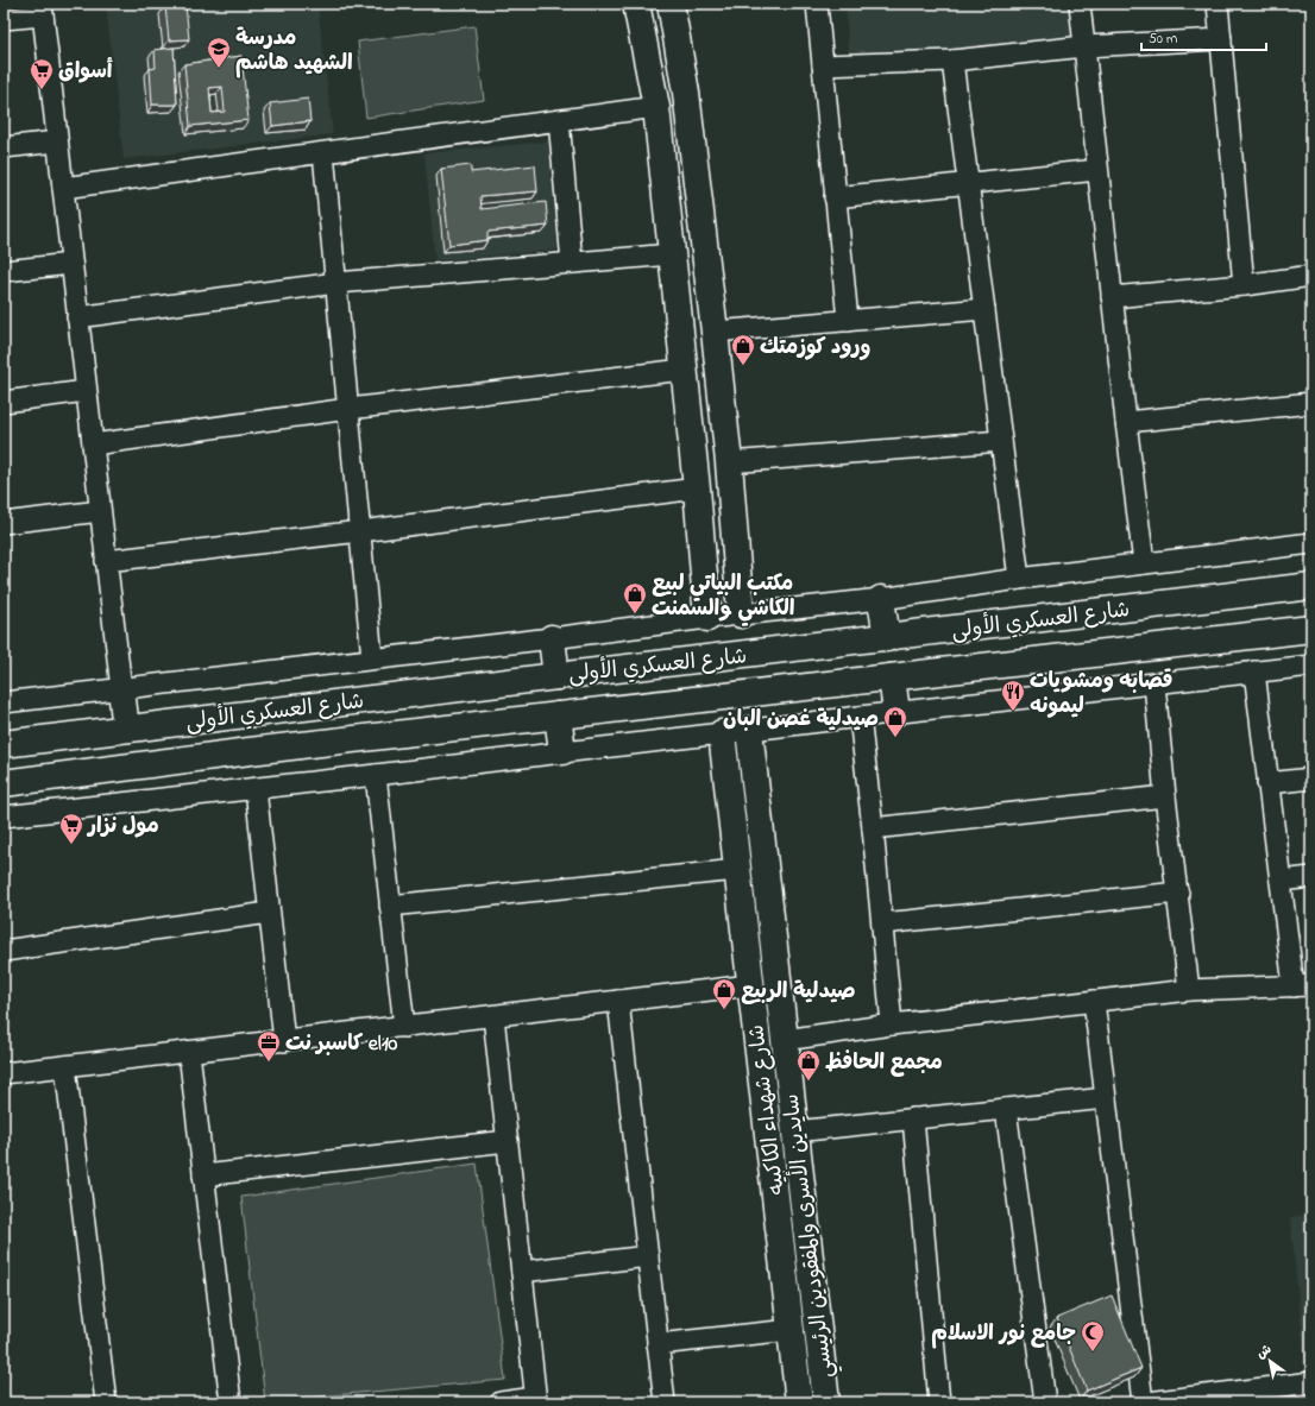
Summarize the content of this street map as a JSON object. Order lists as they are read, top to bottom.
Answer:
{
  "streets": {
    "main road": ["شارع العسكري الأولى", "شارع شهداء الكاكييه", "سايدين الأسرى والمفقودين الرئيسي"]
  },
  "places": {
    "school or university": ["مدرسة الشهيد هاشم"],
    "supermarket": ["أسواق", "مول نزار"],
    "shop": [
      "ورود كوزمتك",
      "مكتب البياتي لبيع الكاشي والسمنت",
      "صيدلية غصن البان",
      "صيدلية الربيع",
      "مجمع الحافظ"
    ],
    "restaurant": ["قصابه ومشويات ليمونه"],
    "office": ["كاسبر نت el10"],
    "mosque": ["جامع نور الاسلام"]
  },
  "scale_bar": "50 m",
  "north": "top left"
}
